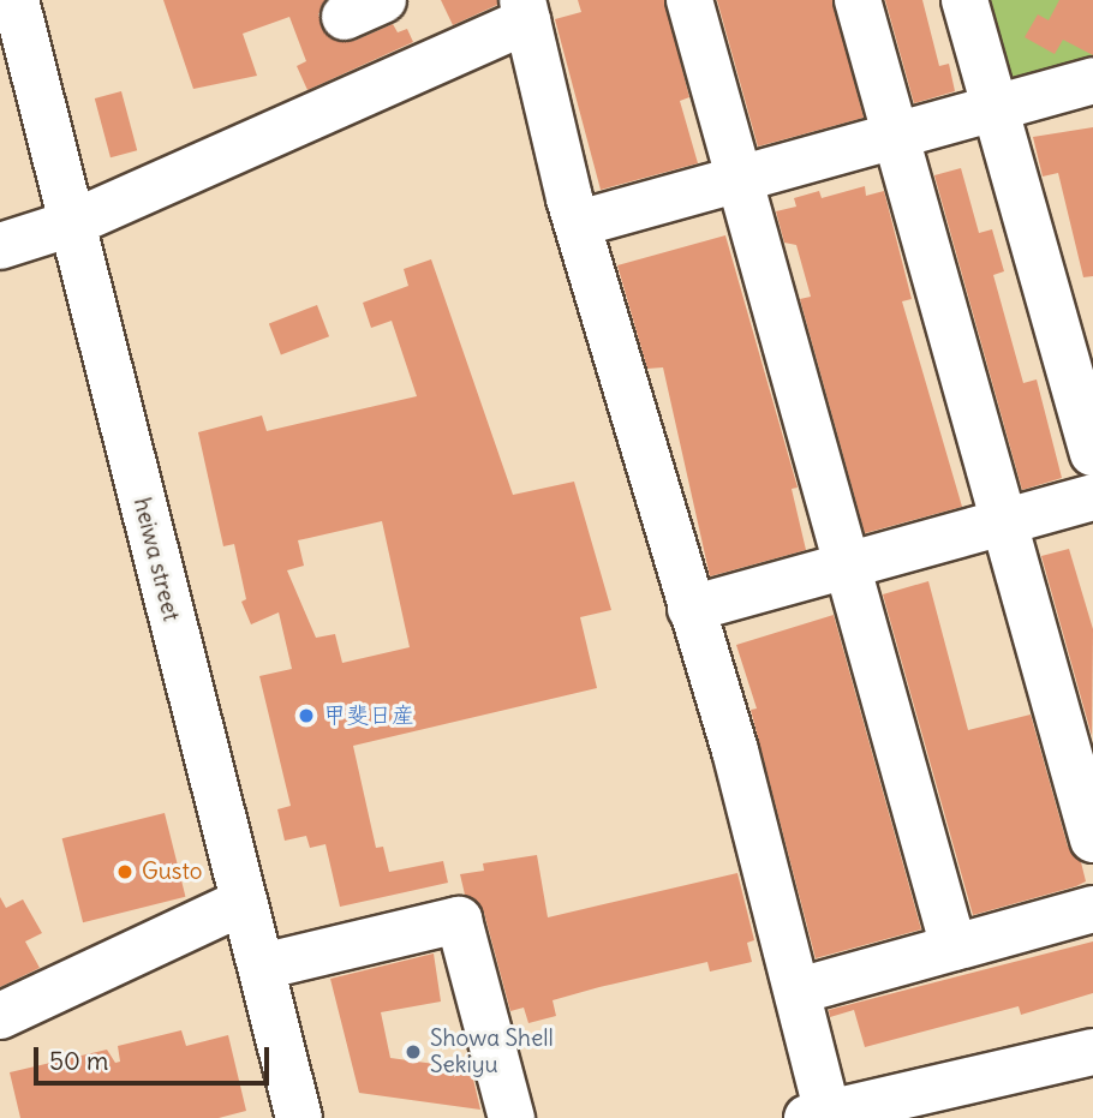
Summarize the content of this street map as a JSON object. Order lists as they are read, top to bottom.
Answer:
{
  "streets": {
    "main road": ["heiwa street"]
  },
  "places": ["甲斐日産", "Gusto", "Showa Shell Sekiyu"],
  "scale_bar": "50 m"
}
